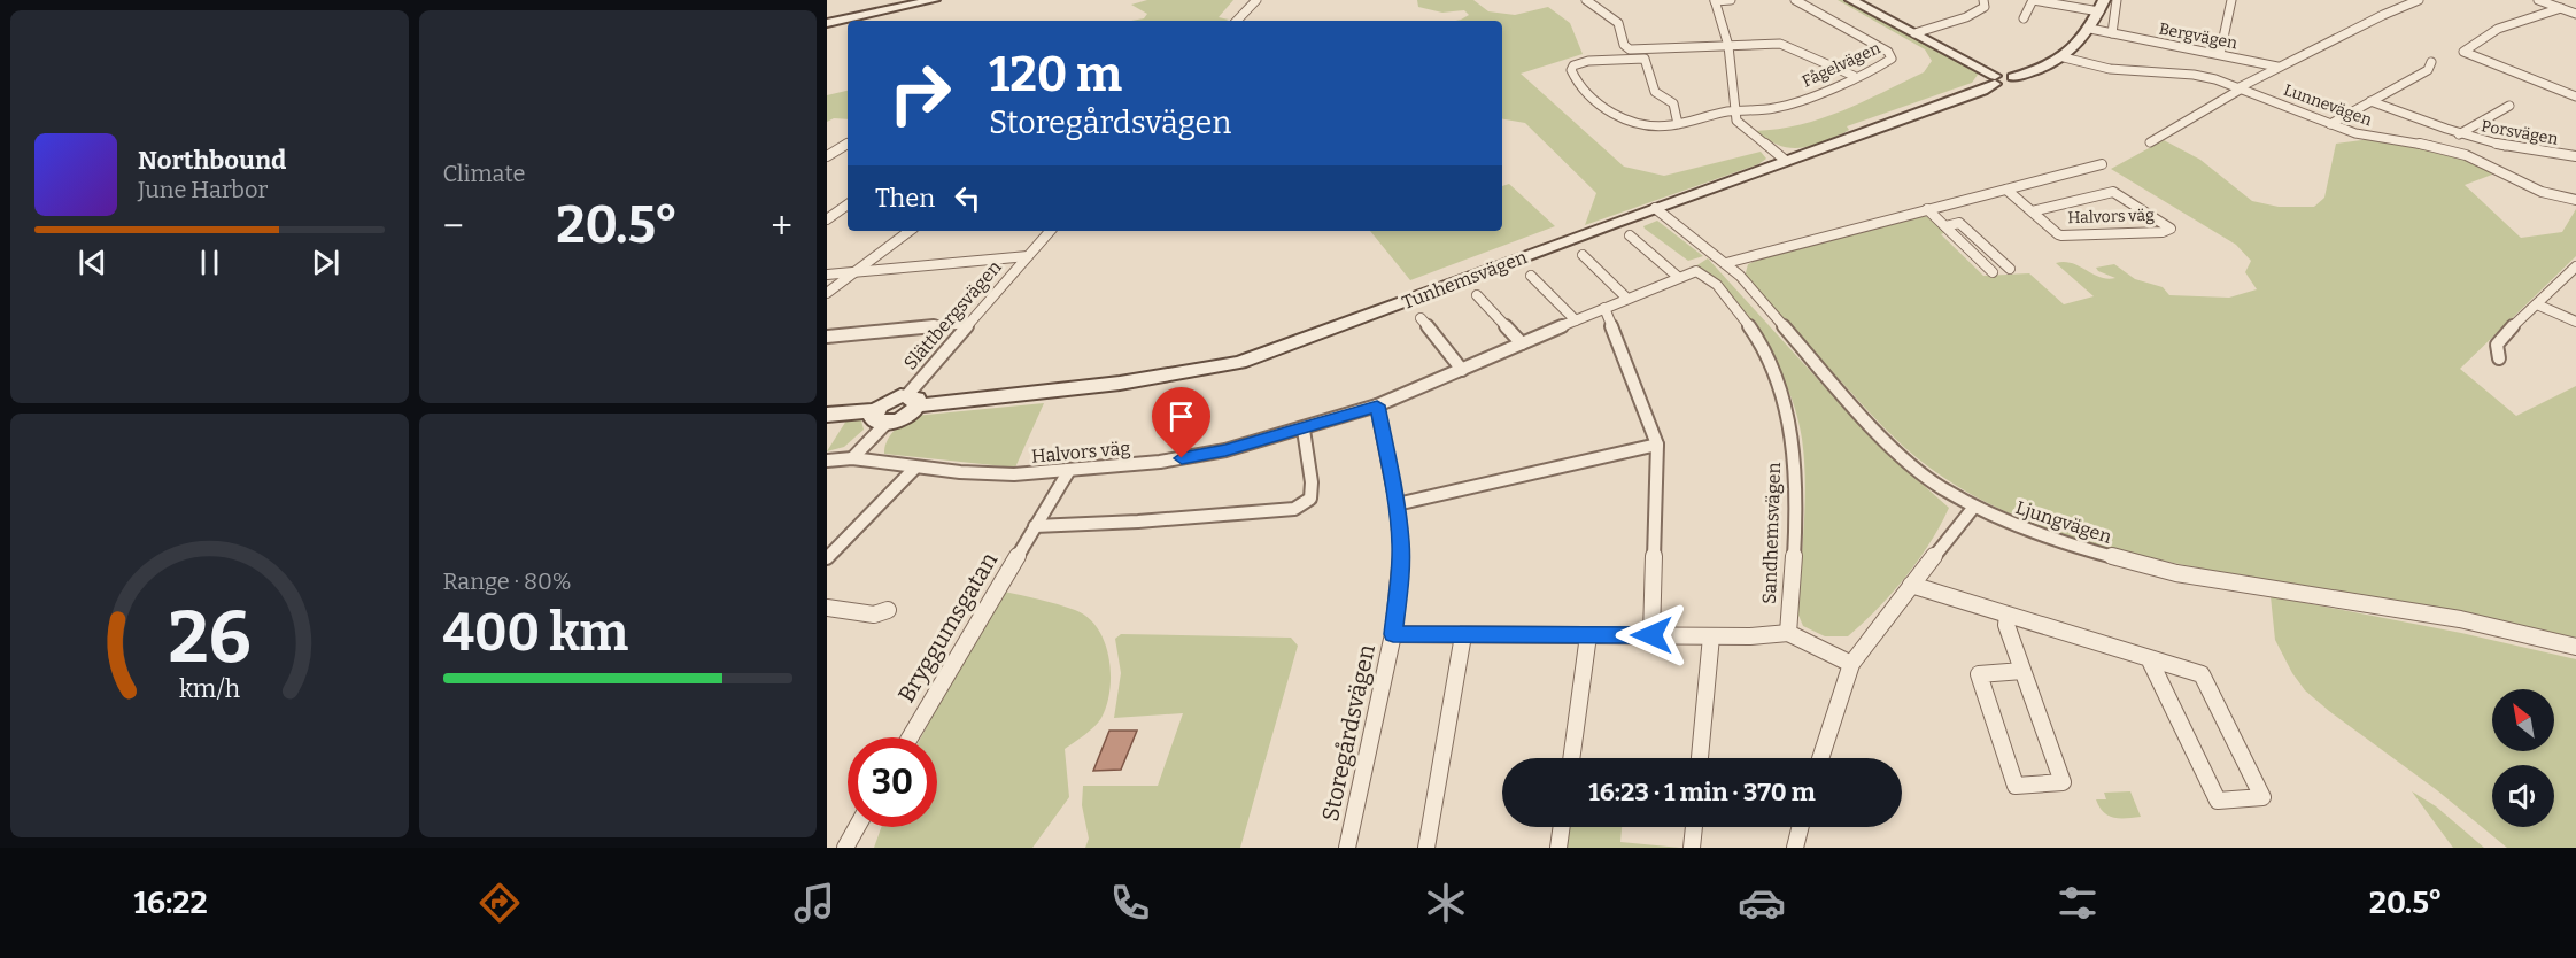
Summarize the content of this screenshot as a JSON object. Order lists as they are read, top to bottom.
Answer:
{
  "streets": {
    "street": [
      "Bergvägen",
      "Fågelvägen",
      "Lunnevägen",
      "Porsvägen",
      "Halvors väg",
      "Tunhemsvägen",
      "Slättbergsvägen",
      "Ljungvägen",
      "Sandhemsvägen",
      "Bryggumsgatan",
      "Storegårdsvägen"
    ]
  },
  "crossings": [
    ["Lunnevägen", "Tunhemsvägen"],
    ["Halvors väg", "Sandhemsvägen"],
    ["Halvors väg", "Bryggumsgatan"],
    ["Halvors väg", "Storegårdsvägen"],
    ["Tunhemsvägen", "Slättbergsvägen"],
    ["Tunhemsvägen", "Ljungvägen"]
  ],
  "north": "top left",
  "page": {
    "tile": [
      "Climate",
      ["Range · 80%", "400 km"]
    ],
    "turn": ["120 m", "Storegårdsvägen"],
    "song": ["Northbound", "June Harbor"],
    "then": "Then",
    "heat": ["−", "20.5°", "+"],
    "limit": "30",
    "trip": "16:23 · 1 min · 370 m",
    "tabs": ["16:22", "20.5°"],
    "gauge": ["26", "km/h"]
  }
}
